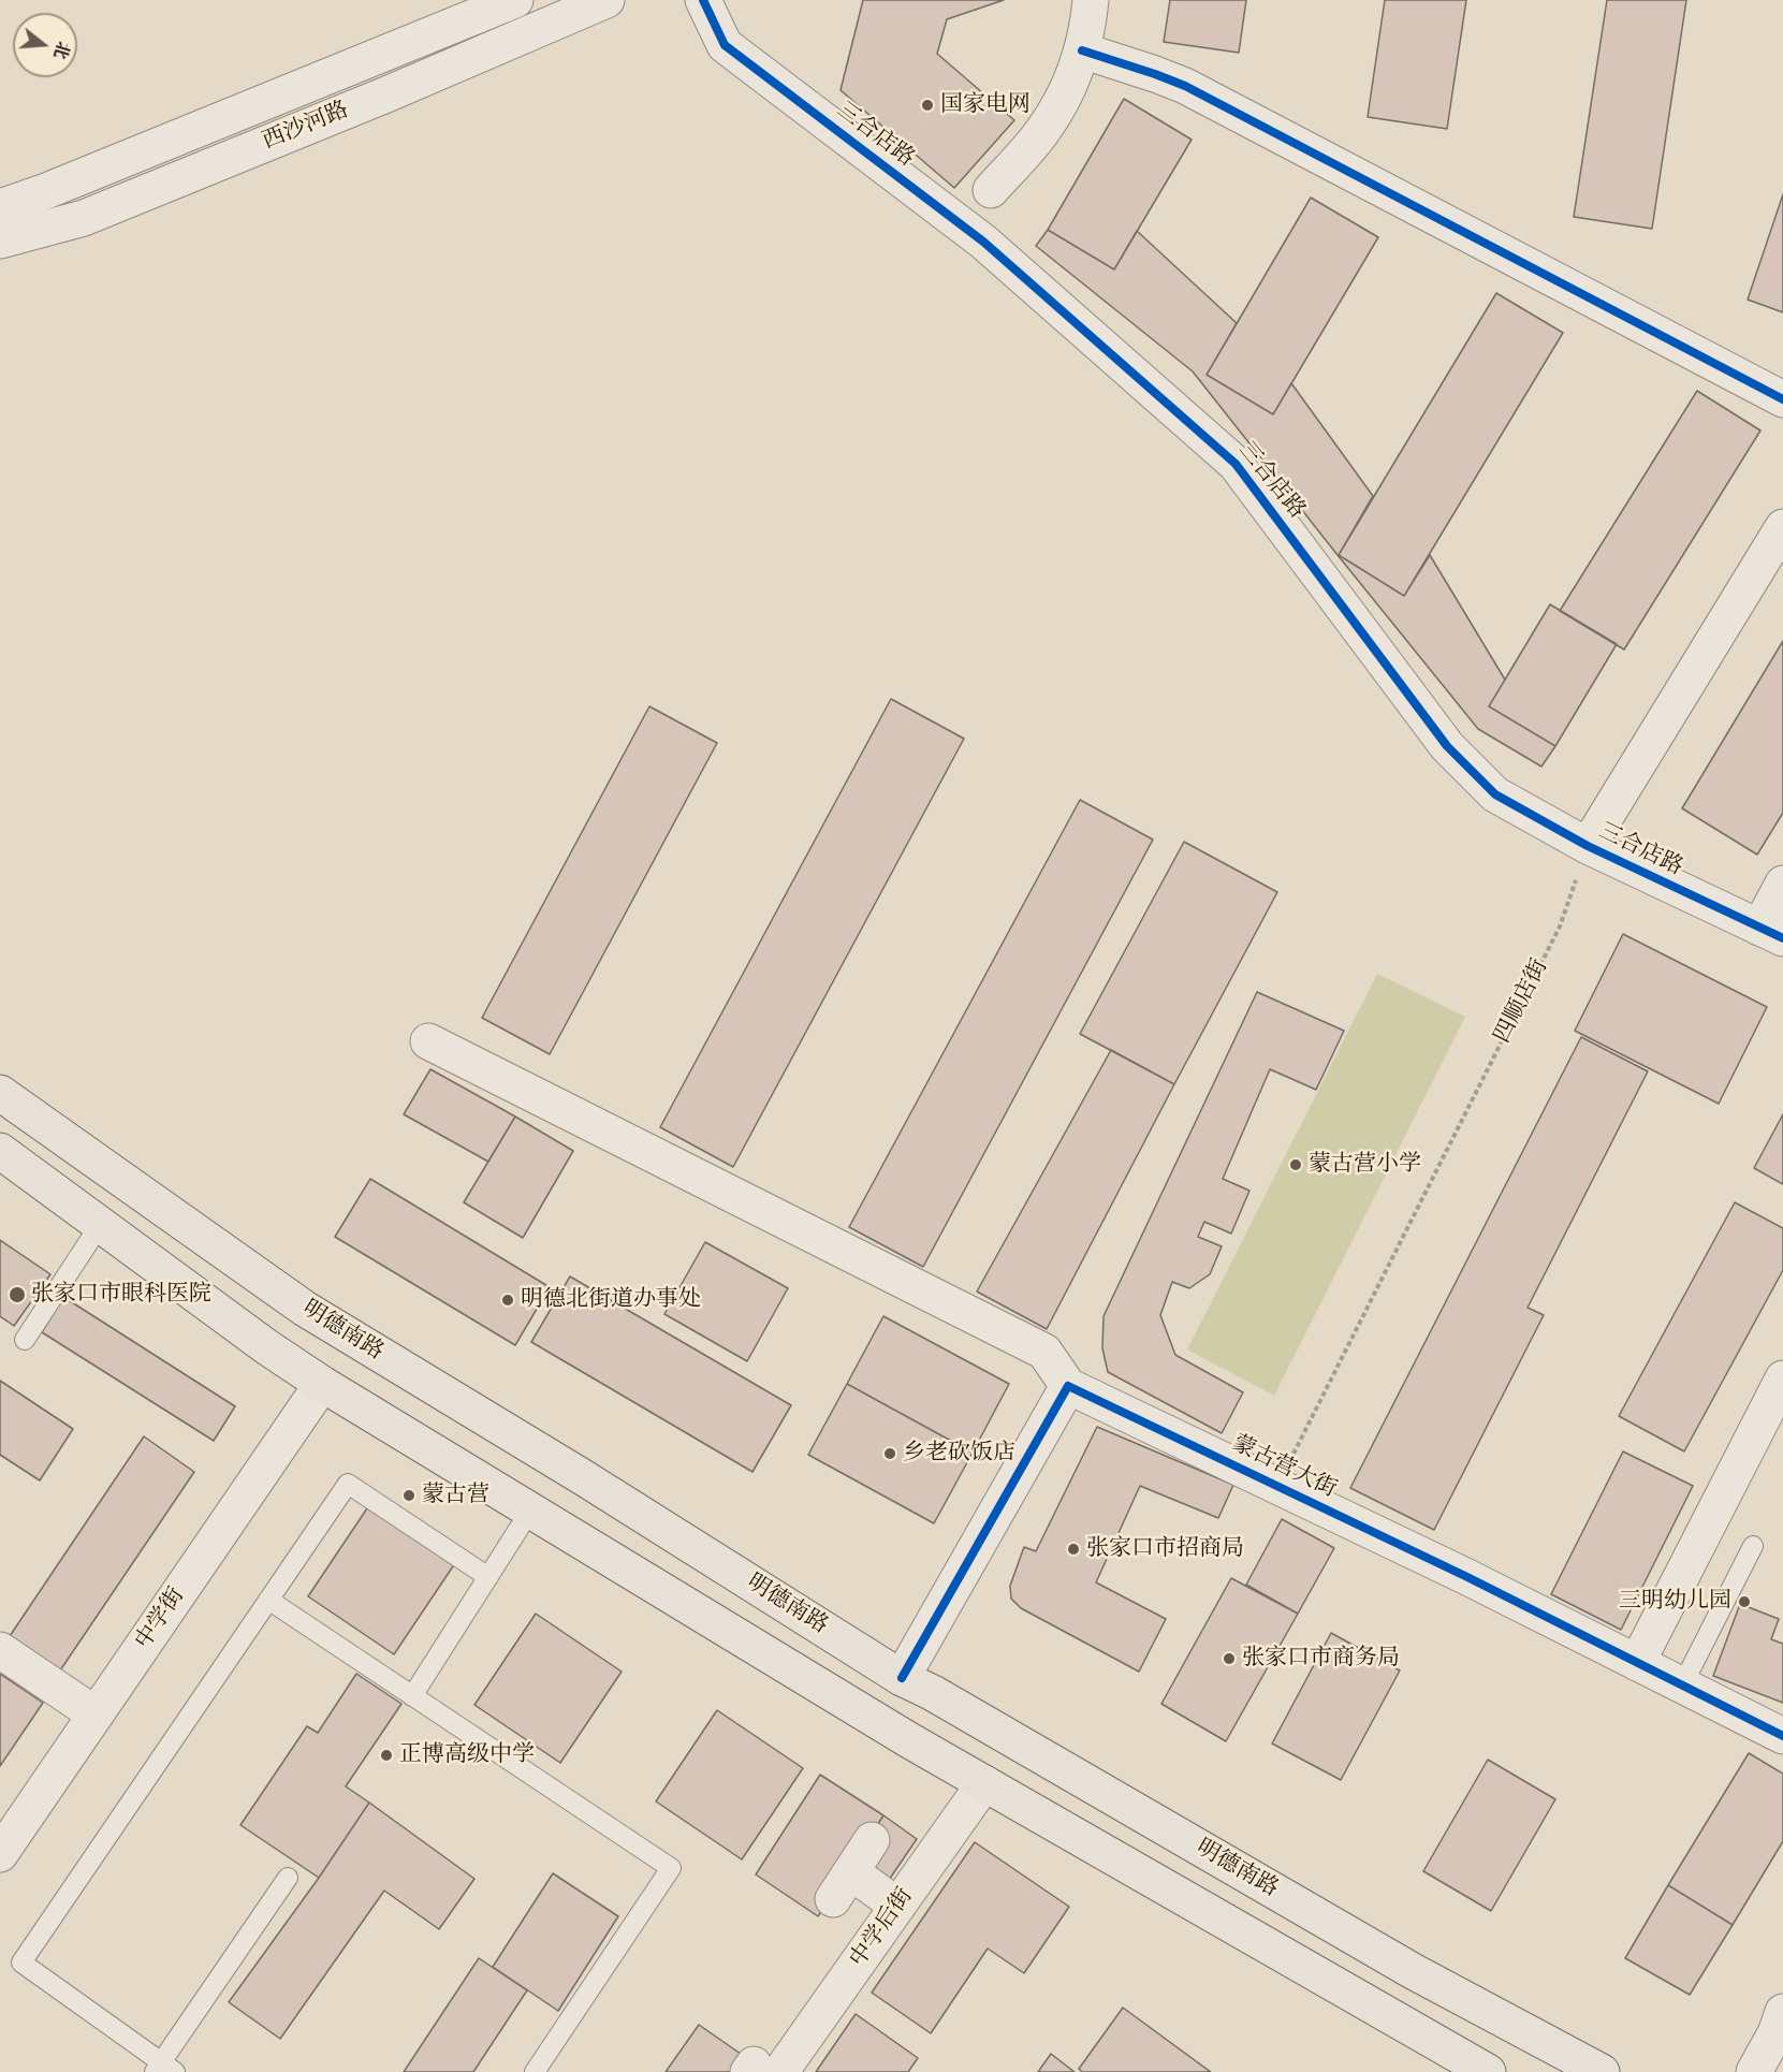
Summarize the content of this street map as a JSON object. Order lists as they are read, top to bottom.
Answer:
{
  "streets": {
    "main road": ["明德南路"],
    "street": [
      "西沙河路",
      "三合店路",
      "蒙古营大街",
      "中学街",
      "中学后街"
    ],
    "path": ["四顺店街"]
  },
  "crossings": [
    ["三合店路", "四顺店街"],
    ["四顺店街", "蒙古营大街"]
  ],
  "places": [
    "国家电网",
    "蒙古营小学",
    "张家口市眼科医院",
    "明德北街道办事处",
    "乡老砍饭店",
    "蒙古营",
    "张家口市招商局",
    "三明幼儿园",
    "张家口市商务局",
    "正博高级中学"
  ],
  "north": "right"
}
